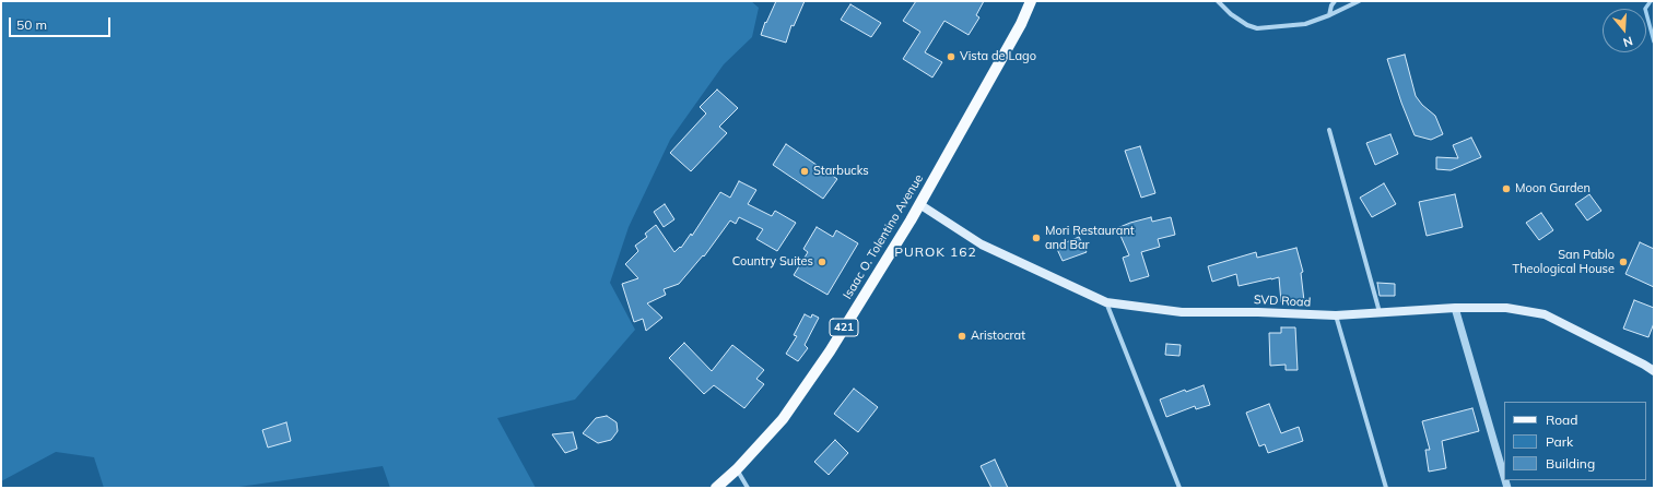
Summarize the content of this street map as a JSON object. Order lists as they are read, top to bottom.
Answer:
{
  "streets": {
    "main road": ["Isaac O. Tolentino Avenue", "SVD Road", "421"]
  },
  "crossings": [
    ["Isaac O. Tolentino Avenue", "SVD Road"]
  ],
  "districts": ["PUROK 162"],
  "places": [
    "Vista de Lago",
    "Starbucks",
    "Moon Garden",
    "Mori Restaurant and Bar",
    "Country Suites",
    "San Pablo Theological House",
    "Aristocrat"
  ],
  "legend": ["Road", "Park", "Building"],
  "scale_bar": "50 m",
  "north": "bottom"
}
